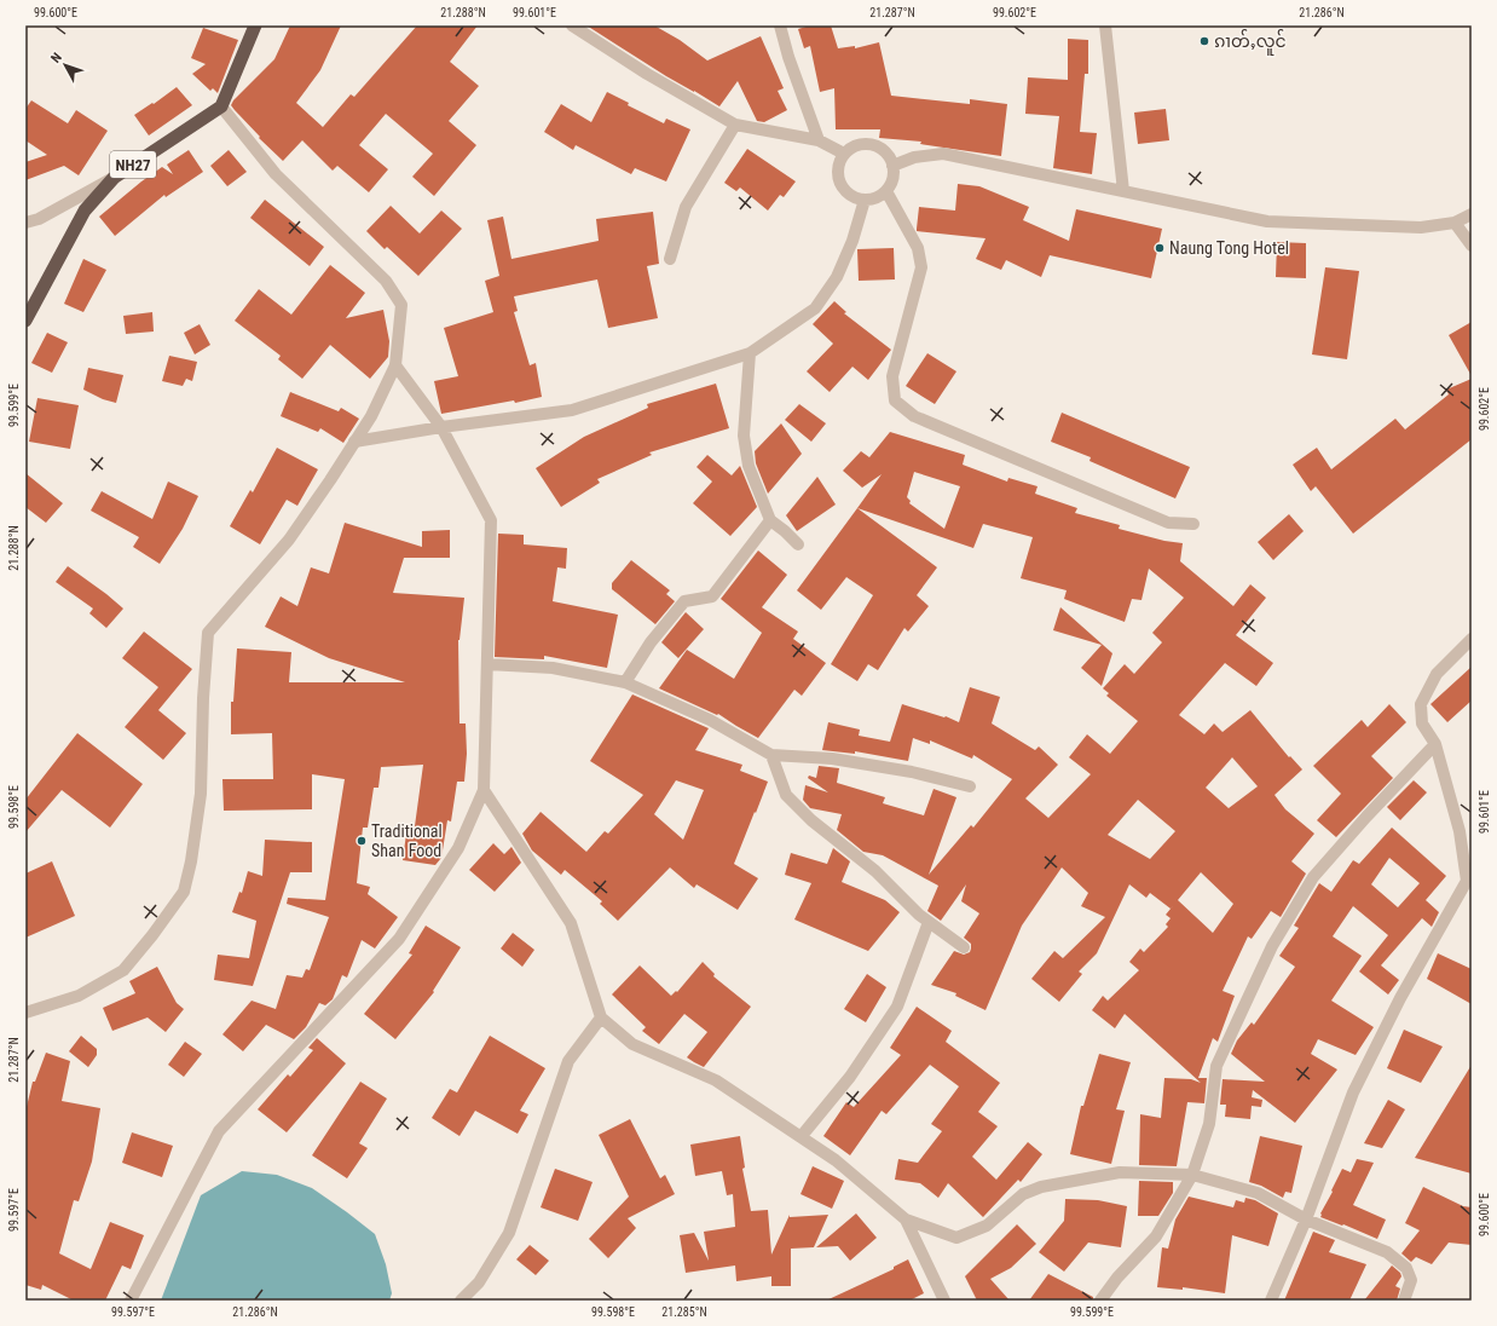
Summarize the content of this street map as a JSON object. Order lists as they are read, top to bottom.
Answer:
{
  "streets": {
    "highway": ["NH27"]
  },
  "places": ["ၵၢတ်ႇလူင်", "Naung Tong Hotel", "Traditional Shan Food"],
  "north": "top left",
  "coordinates": [
    "99.600°E",
    "21.288°N",
    "99.601°E",
    "21.287°N",
    "99.602°E",
    "21.286°N",
    "99.599°E",
    "99.598°E",
    "99.597°E",
    "21.285°N"
  ]
}
